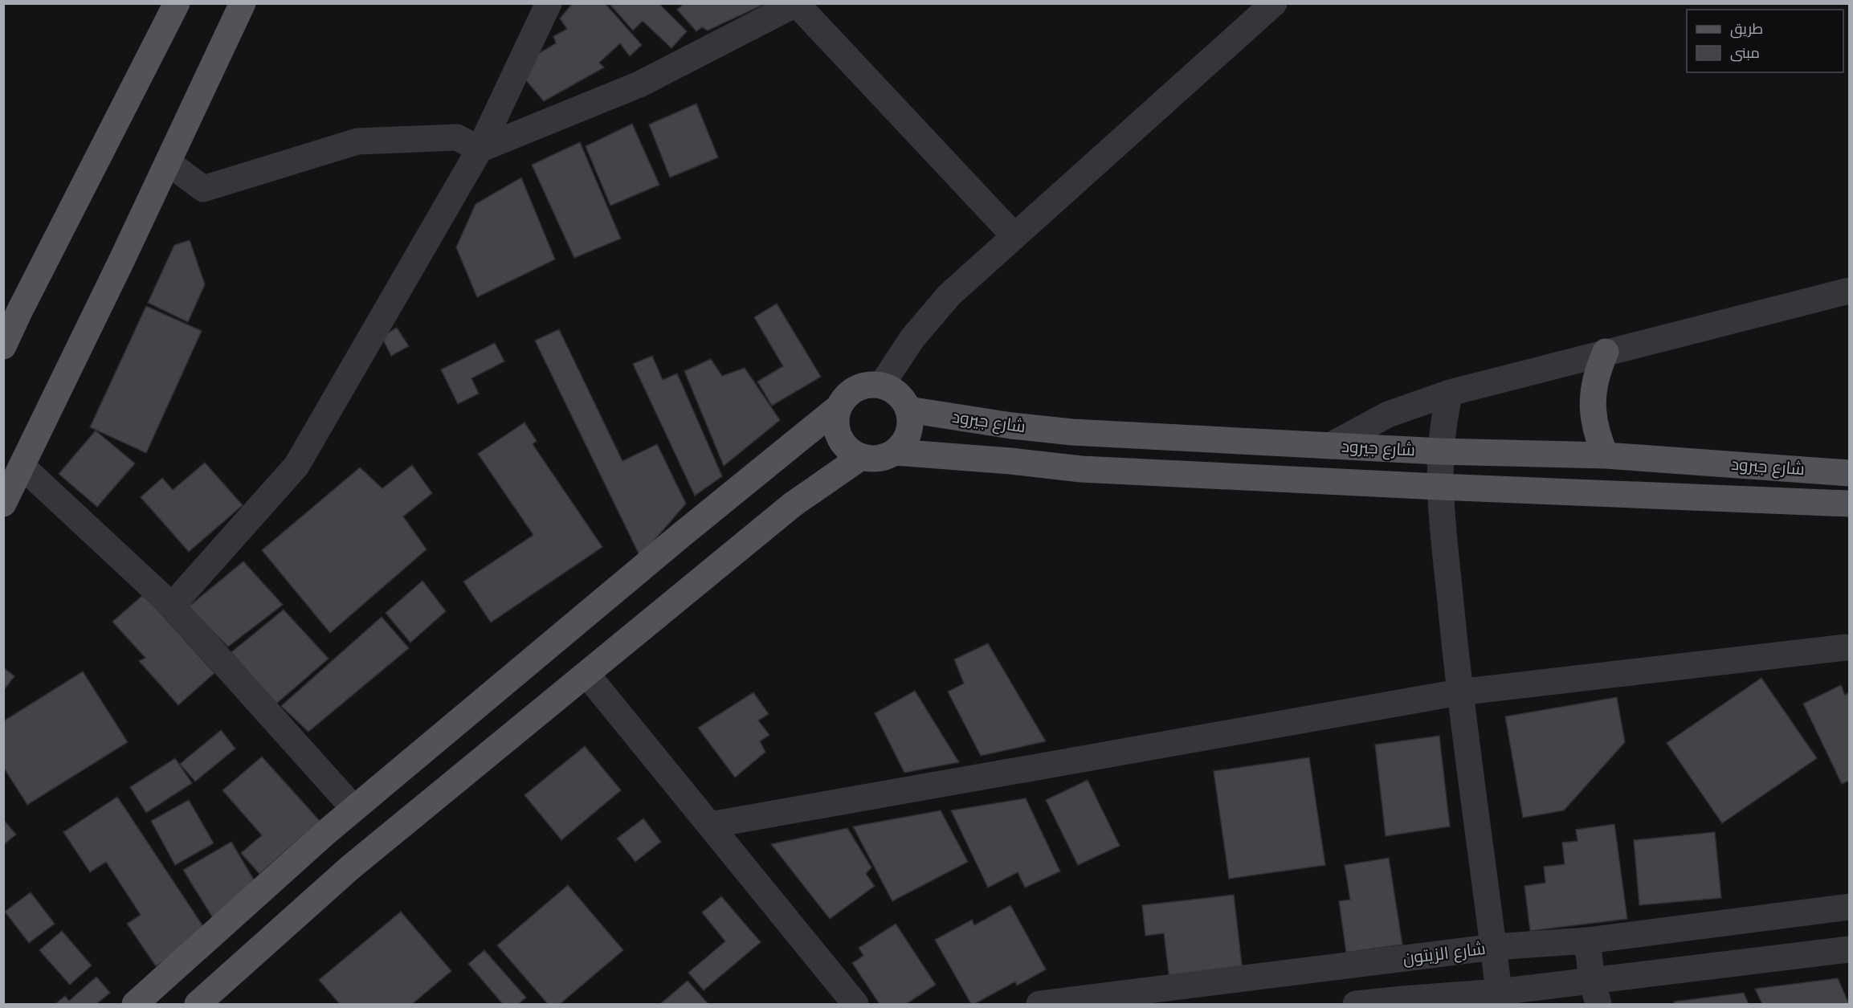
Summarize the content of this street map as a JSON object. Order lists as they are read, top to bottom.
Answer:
{
  "streets": {
    "main road": ["شارع جيرود"],
    "street": ["شارع الزيتون"]
  },
  "legend": ["طريق", "مبنى"]
}
